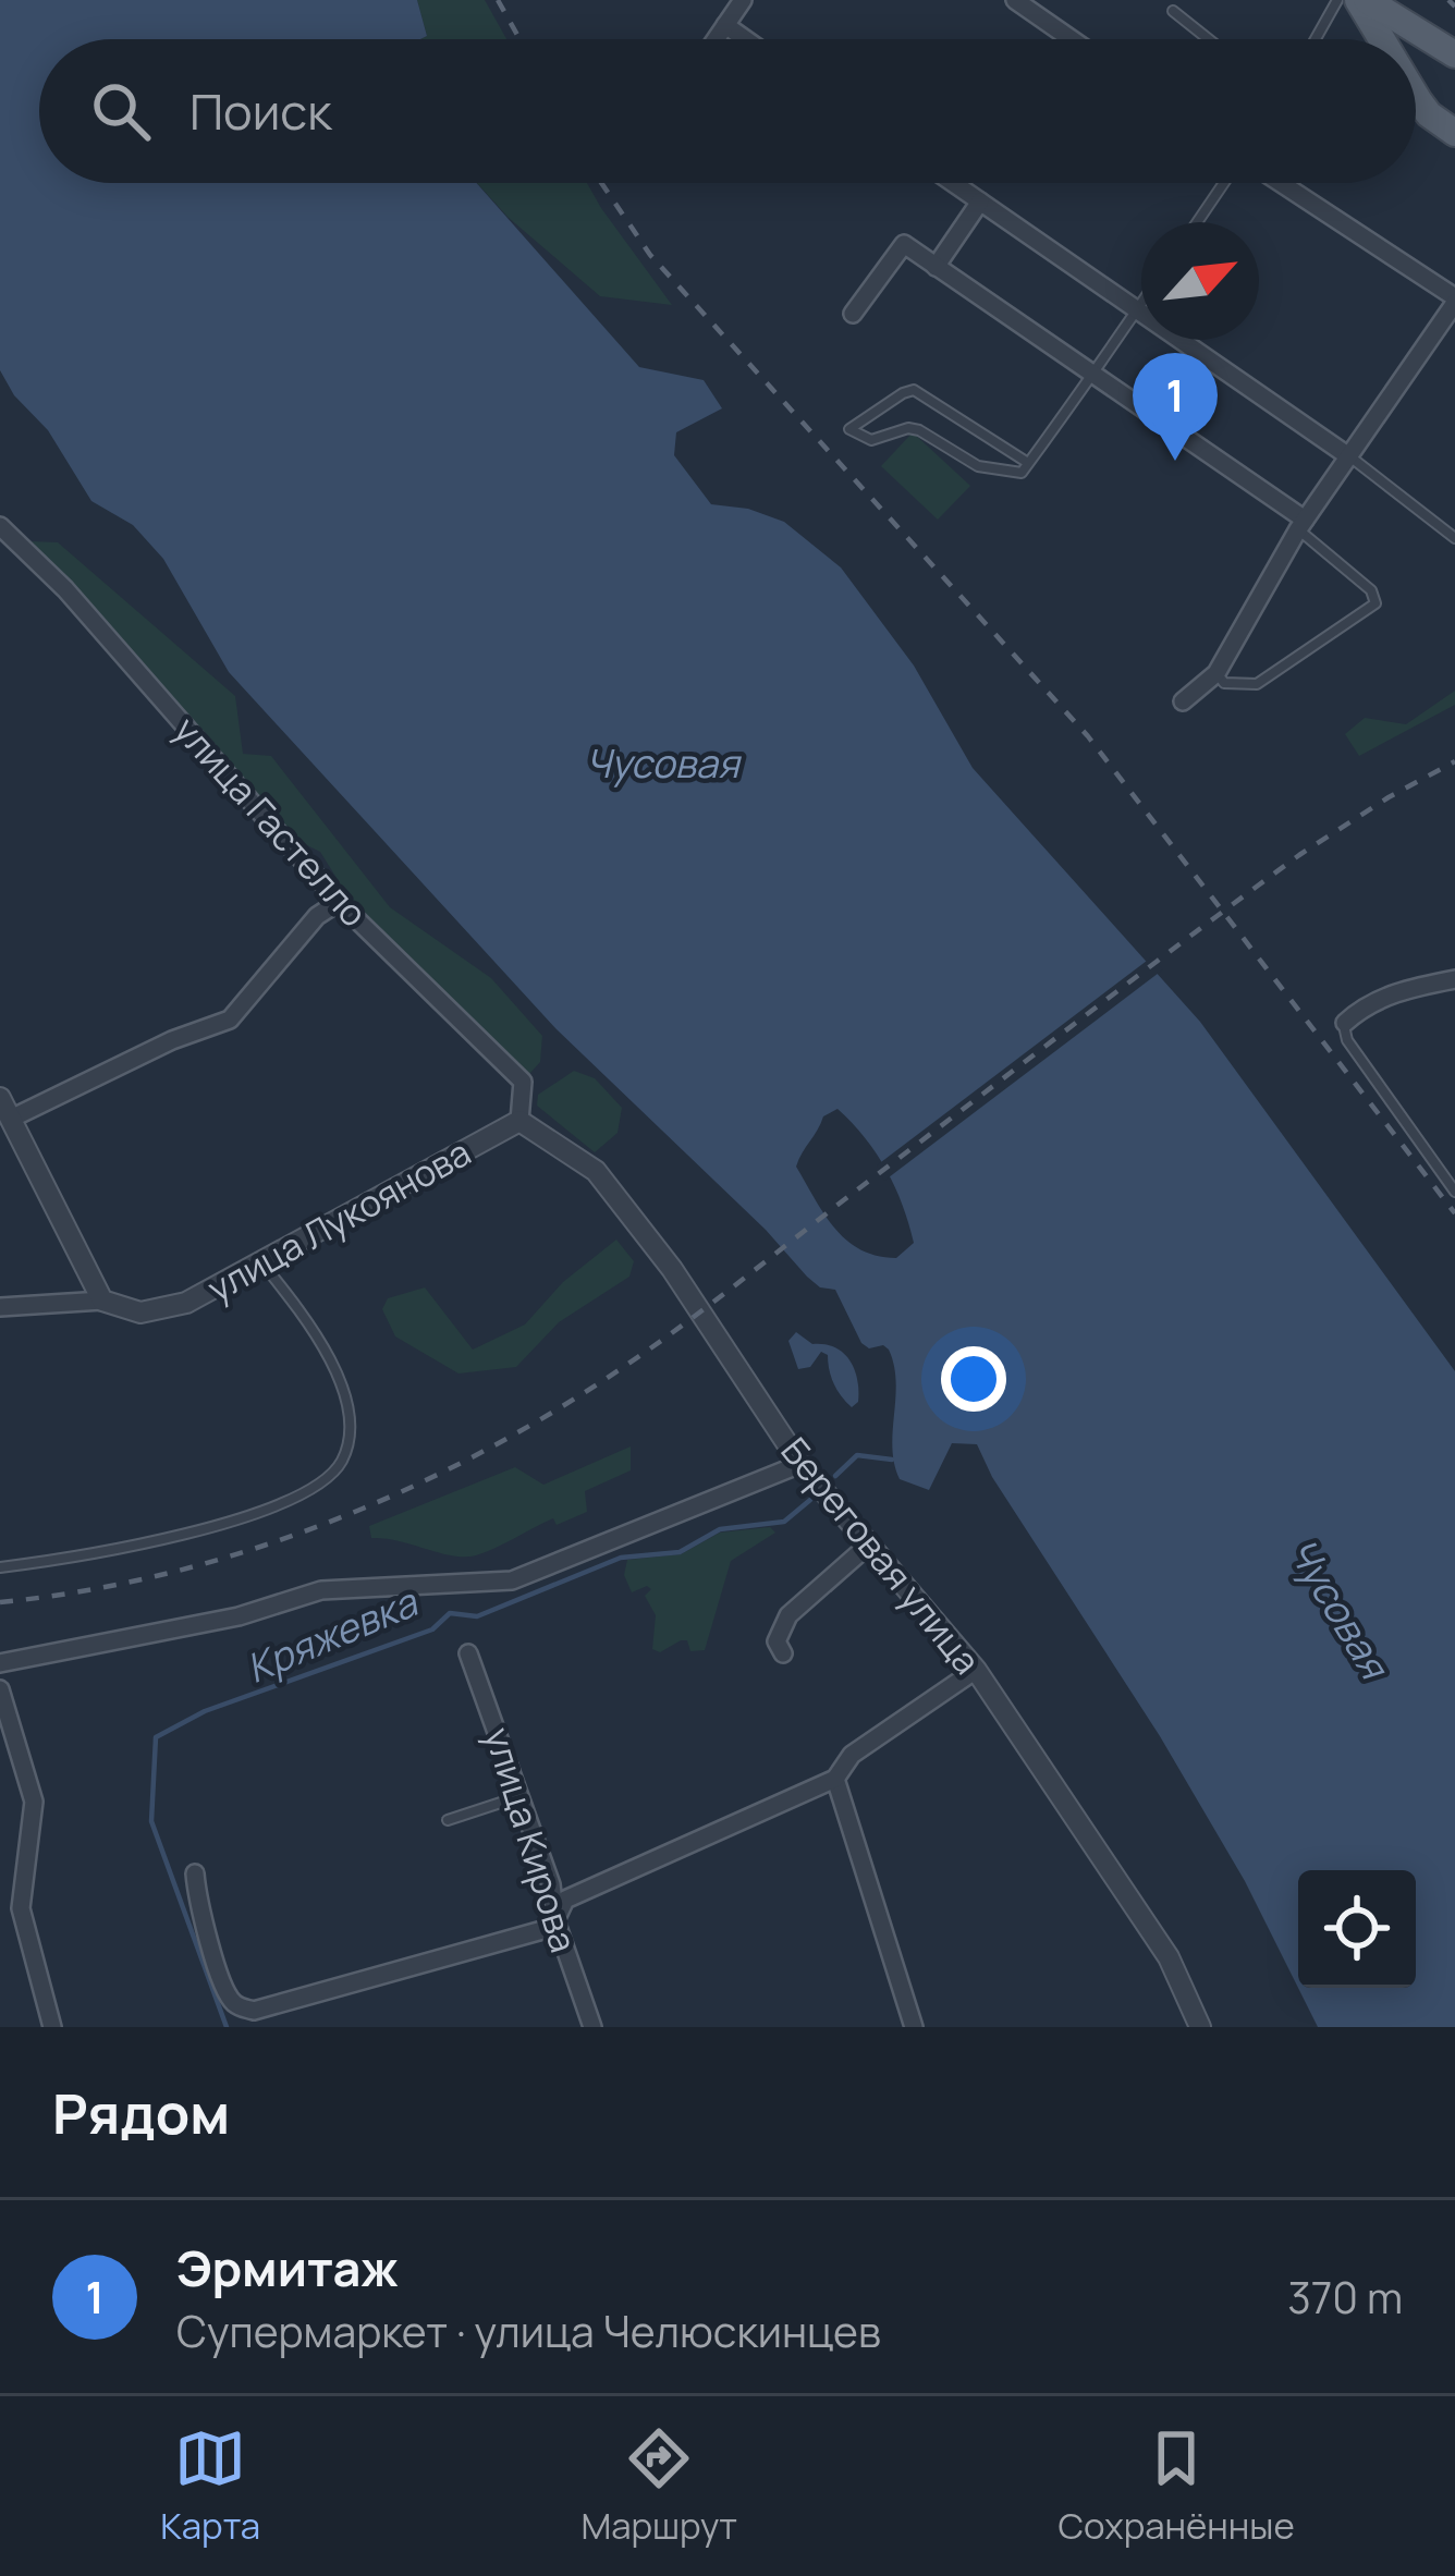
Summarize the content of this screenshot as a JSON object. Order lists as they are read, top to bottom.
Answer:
{
  "streets": {
    "street": [
      "улица Гастелло",
      "улица Лукоянова",
      "Береговая улица",
      "улица Кирова"
    ]
  },
  "crossings": [
    ["улица Гастелло", "улица Лукоянова"],
    ["улица Гастелло", "Береговая улица"],
    ["улица Лукоянова", "Береговая улица"]
  ],
  "water": ["Чусовая", "Кряжевка"],
  "north": "top right",
  "page": {
    "search": "Поиск",
    "pins": "1",
    "heading": "Рядом",
    "list": [
      {
        "mark": "1",
        "name": "Эрмитаж",
        "note": "Супермаркет · улица Челюскинцев",
        "value": "370 m"
      }
    ],
    "nav": ["Карта", "Маршрут", "Сохранённые"]
  }
}
